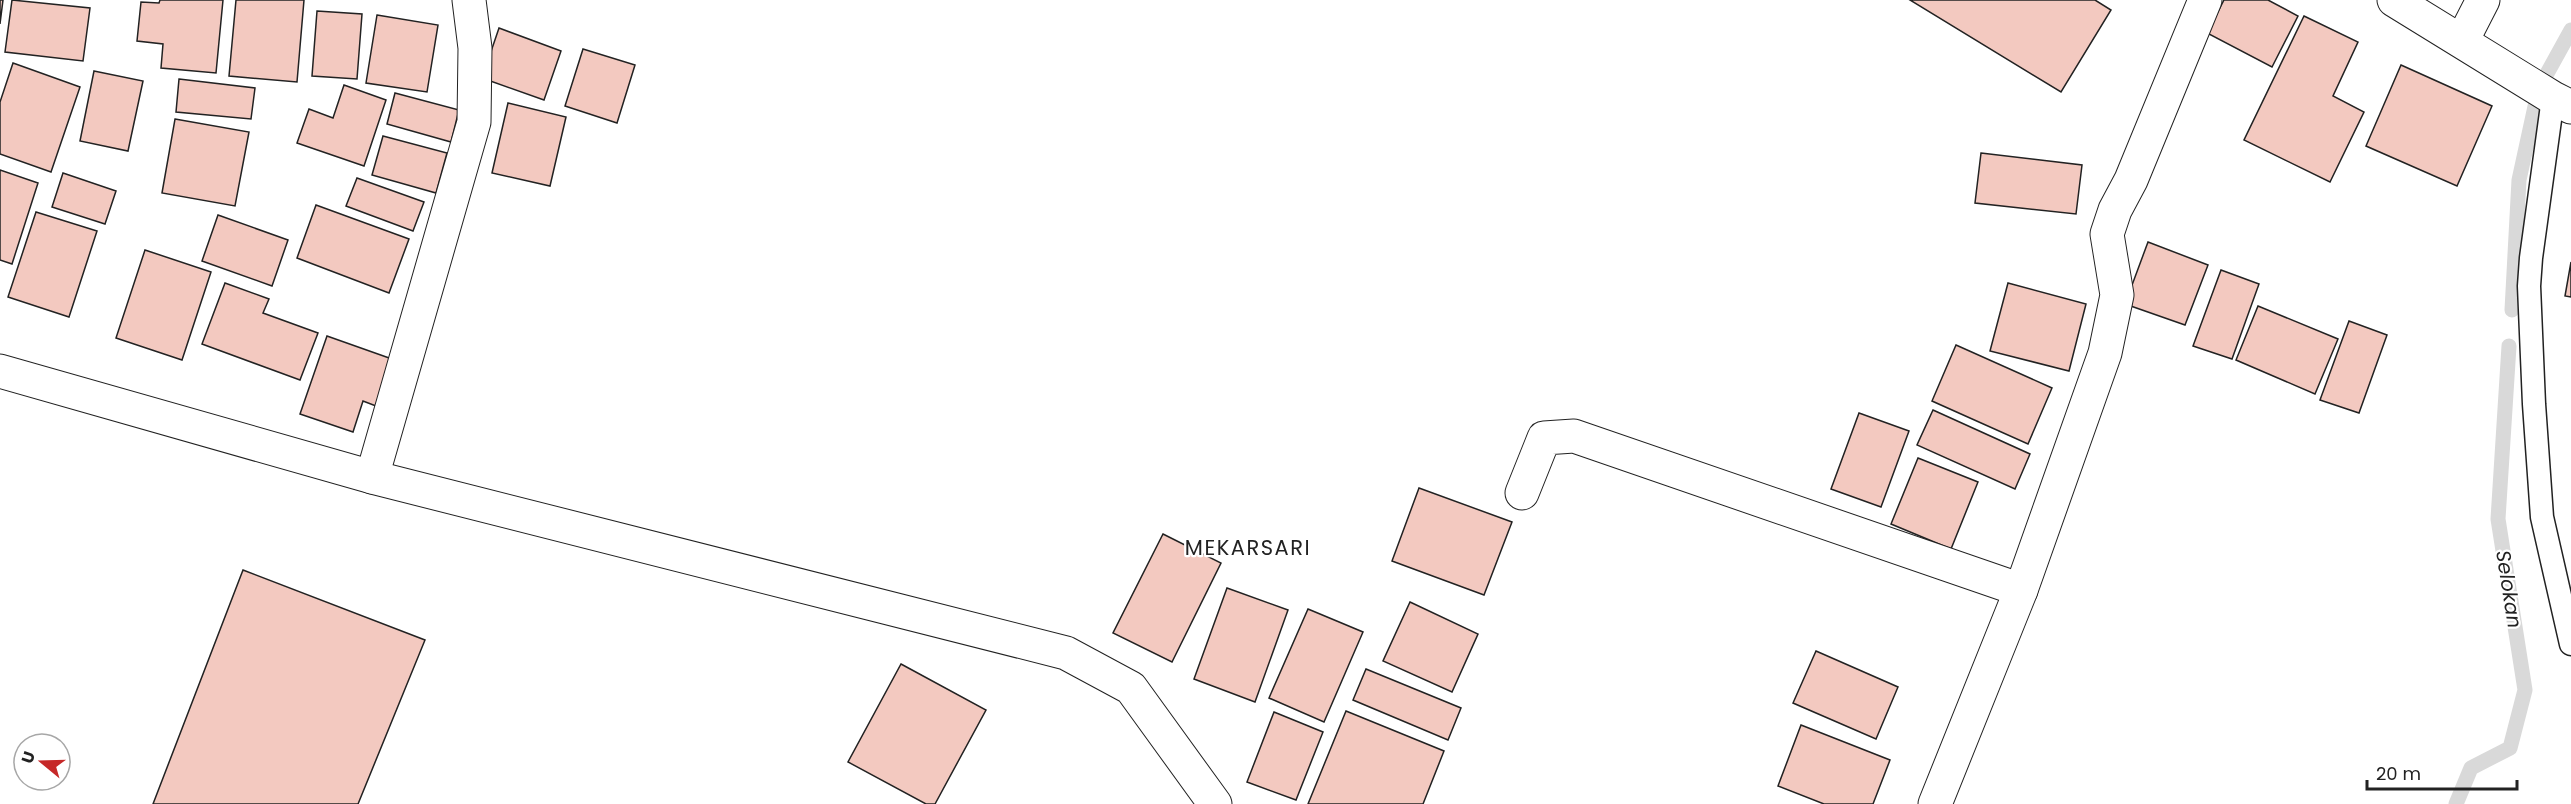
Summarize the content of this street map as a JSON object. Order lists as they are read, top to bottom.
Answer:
{
  "districts": ["MEKARSARI"],
  "water": ["Selokan"],
  "scale_bar": "20 m",
  "north": "left"
}
